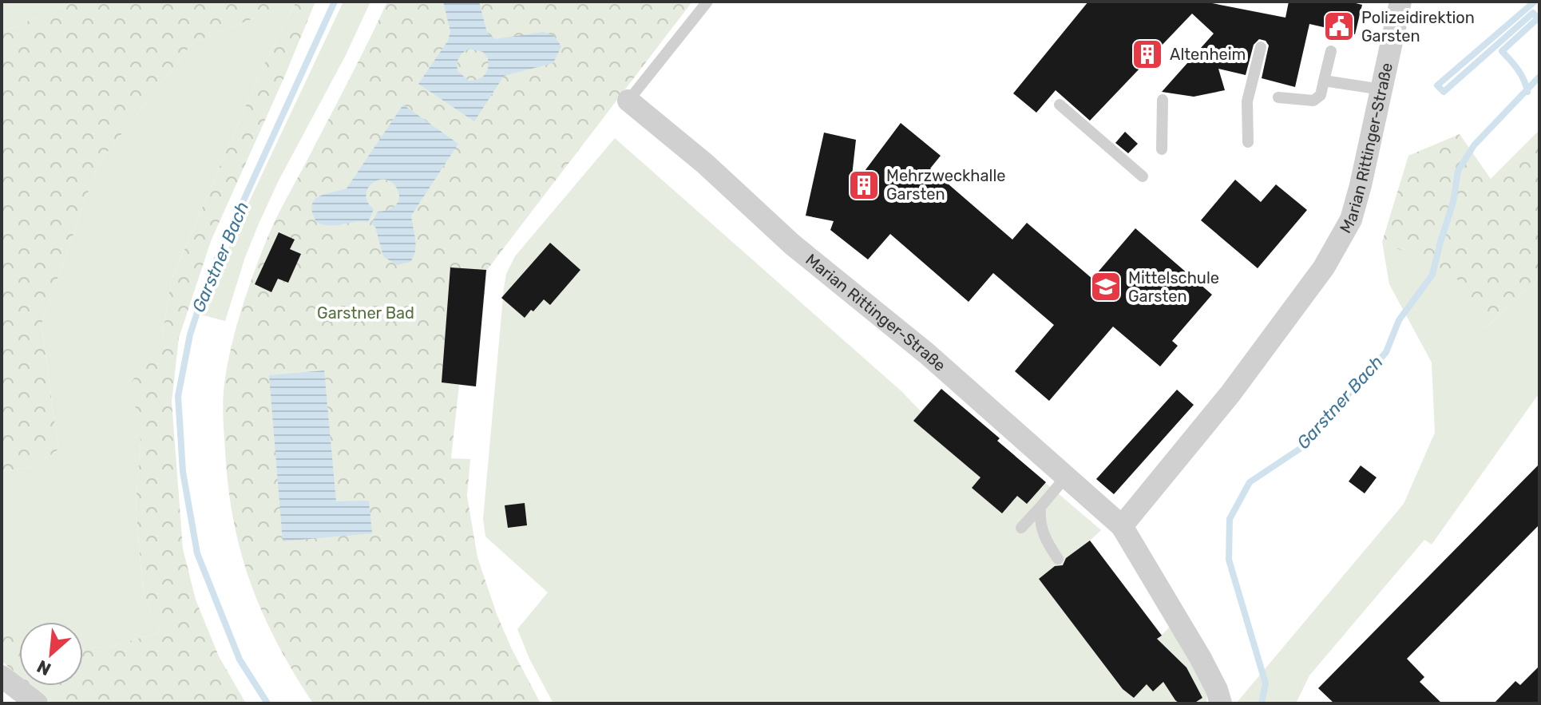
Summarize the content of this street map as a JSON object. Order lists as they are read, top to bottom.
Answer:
{
  "streets": {
    "street": ["Marian Rittinger-Straße"]
  },
  "water": ["Garstner Bach"],
  "parks": ["Garstner Bad"],
  "places": {
    "public building": ["Polizeidirektion Garsten"],
    "building": ["Altenheim", "Mehrzweckhalle Garsten"],
    "school or university": ["Mittelschule Garsten"]
  },
  "north": "bottom left"
}
